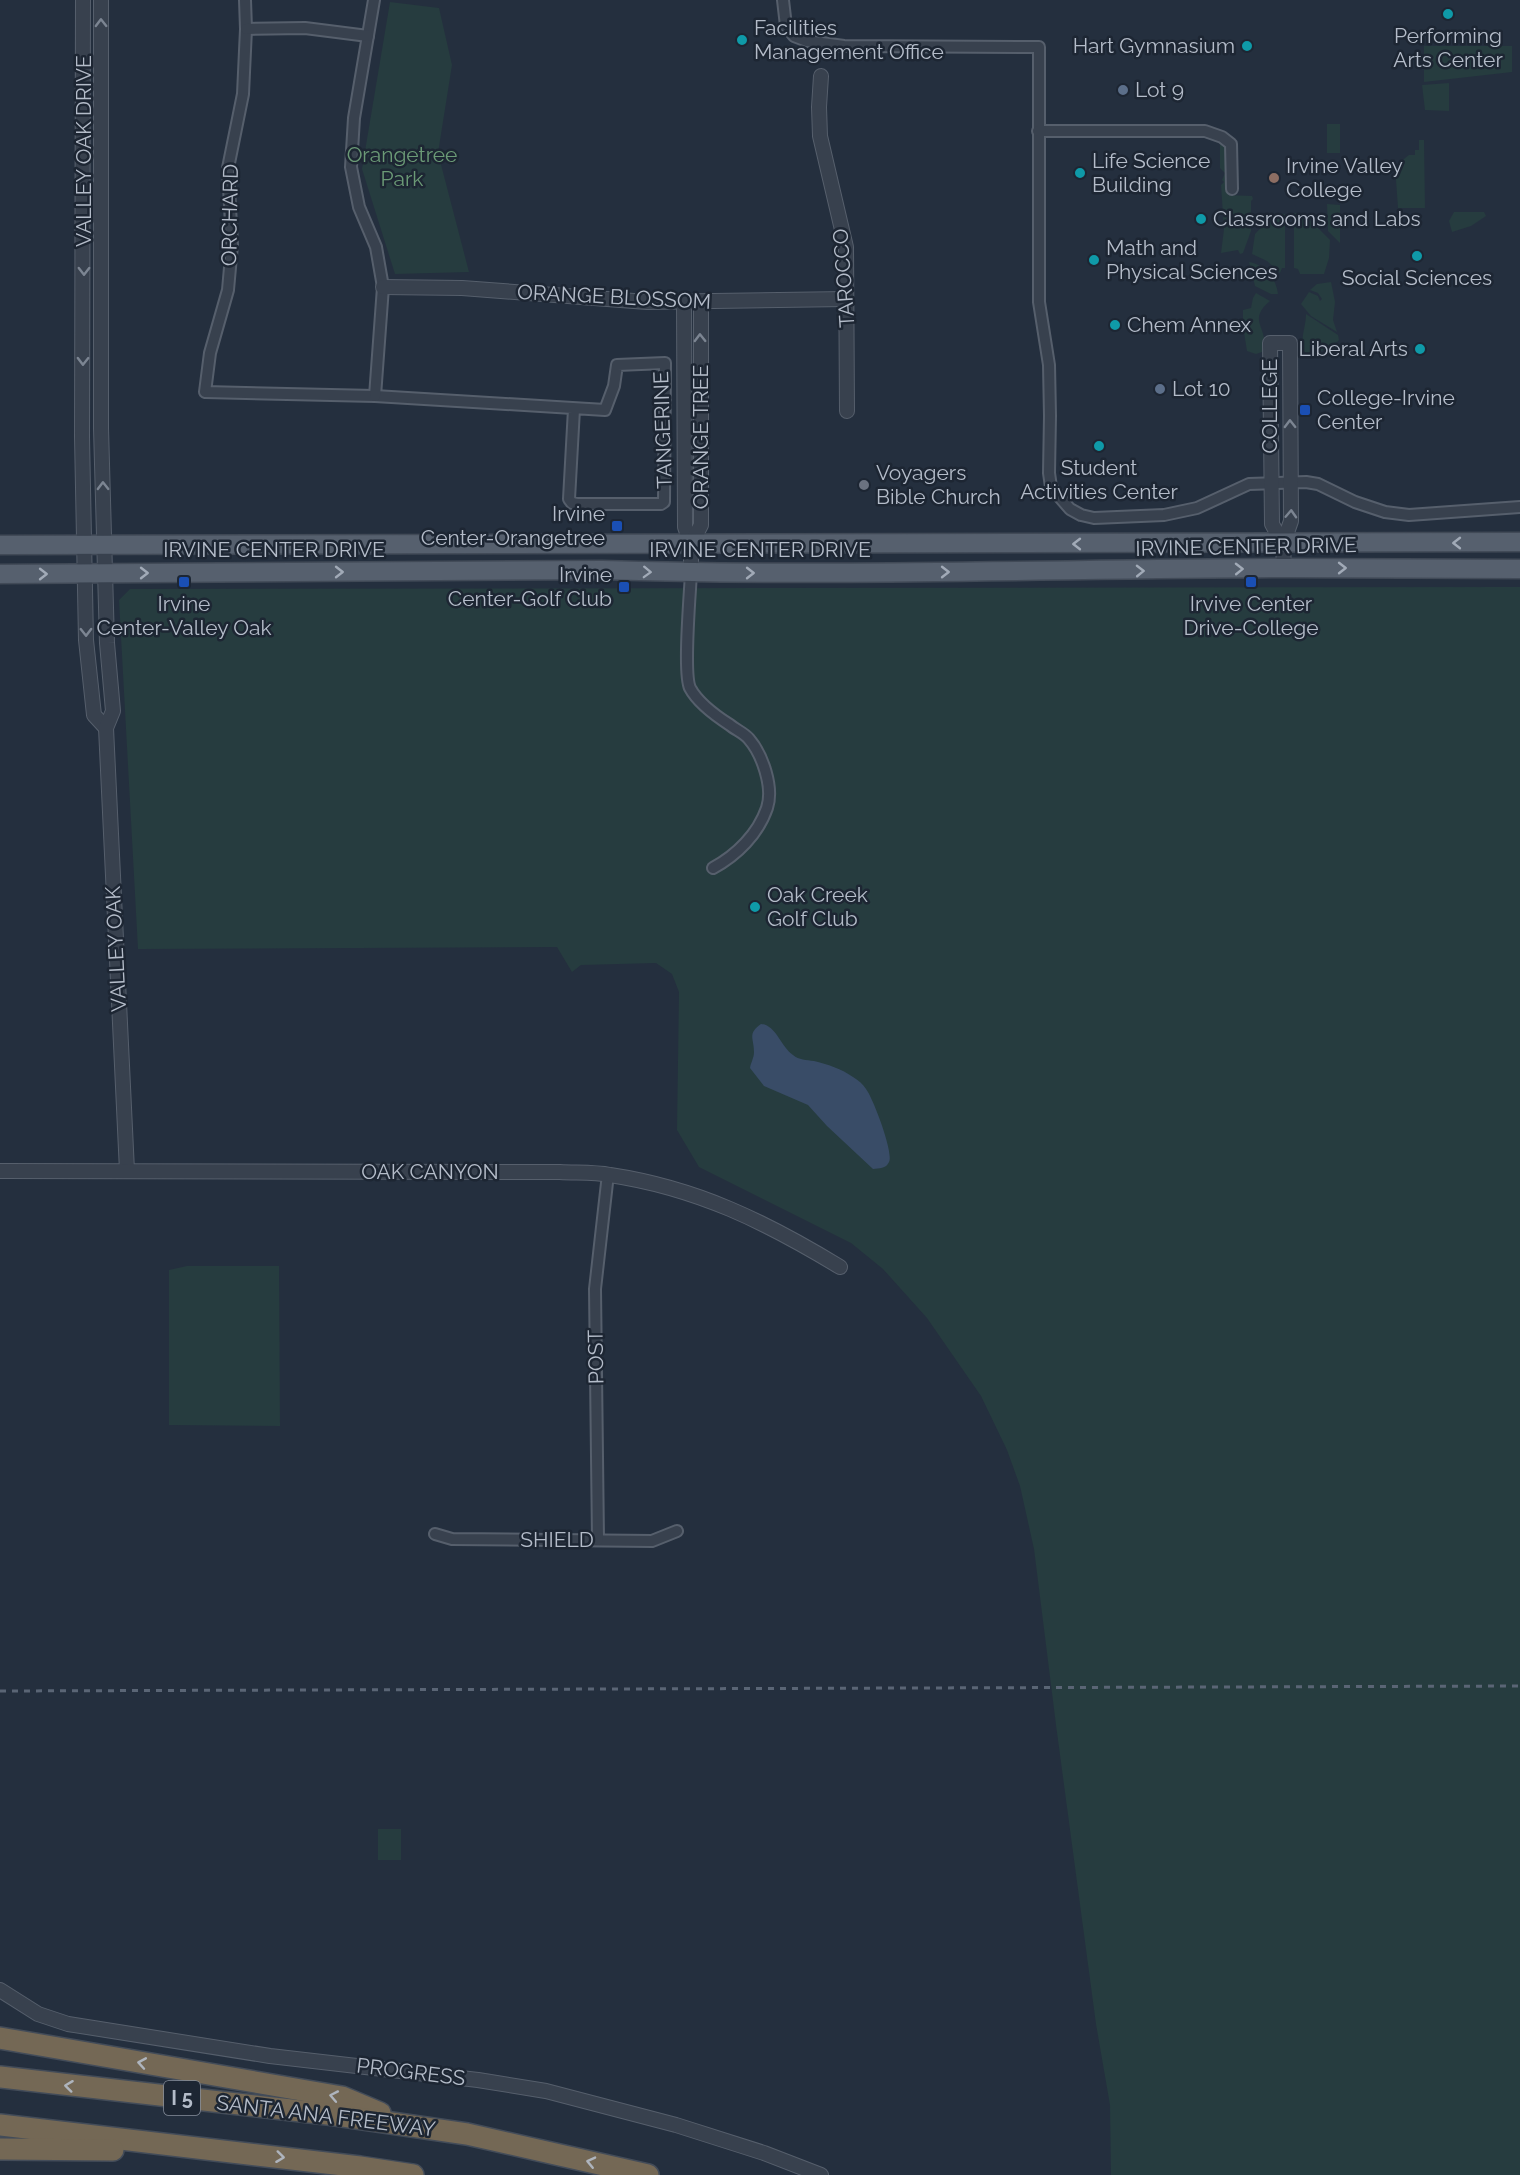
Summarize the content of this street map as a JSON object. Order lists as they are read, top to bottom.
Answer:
{
  "streets": {
    "highway": ["I 5", "SANTA ANA FREEWAY"],
    "main road": ["IRVINE CENTER DRIVE"],
    "street": [
      "VALLEY OAK DRIVE",
      "ORCHARD",
      "TAROCCO",
      "ORANGE BLOSSOM",
      "COLLEGE",
      "TANGERINE",
      "ORANGE TREE",
      "VALLEY OAK",
      "OAK CANYON",
      "POST",
      "SHIELD",
      "PROGRESS"
    ]
  },
  "crossings": [
    ["VALLEY OAK DRIVE", "IRVINE CENTER DRIVE"],
    ["VALLEY OAK DRIVE", "VALLEY OAK"],
    ["ORCHARD", "TANGERINE"],
    ["TAROCCO", "ORANGE BLOSSOM"],
    ["ORANGE BLOSSOM", "ORANGE TREE"],
    ["COLLEGE", "IRVINE CENTER DRIVE"],
    ["ORANGE TREE", "IRVINE CENTER DRIVE"],
    ["IRVINE CENTER DRIVE", "VALLEY OAK"],
    ["VALLEY OAK", "OAK CANYON"],
    ["OAK CANYON", "POST"],
    ["POST", "SHIELD"]
  ],
  "parks": ["Orangetree Park"],
  "places": {
    "other": [
      "Performing Arts Center",
      "Facilities Management Office",
      "Hart Gymnasium",
      "Lot 9",
      "Life Science Building",
      "Irvine Valley College",
      "Classrooms and Labs",
      "Social Sciences",
      "Math and Physical Sciences",
      "Chem Annex",
      "Liberal Arts",
      "Lot 10",
      "Student Activities Center",
      "Voyagers Bible Church",
      "Oak Creek Golf Club"
    ],
    "transit": [
      "College-Irvine Center",
      "Irvine Center-Orangetree",
      "Irvine Center-Valley Oak",
      "Irvive Center Drive-College",
      "Irvine Center-Golf Club"
    ]
  }
}
